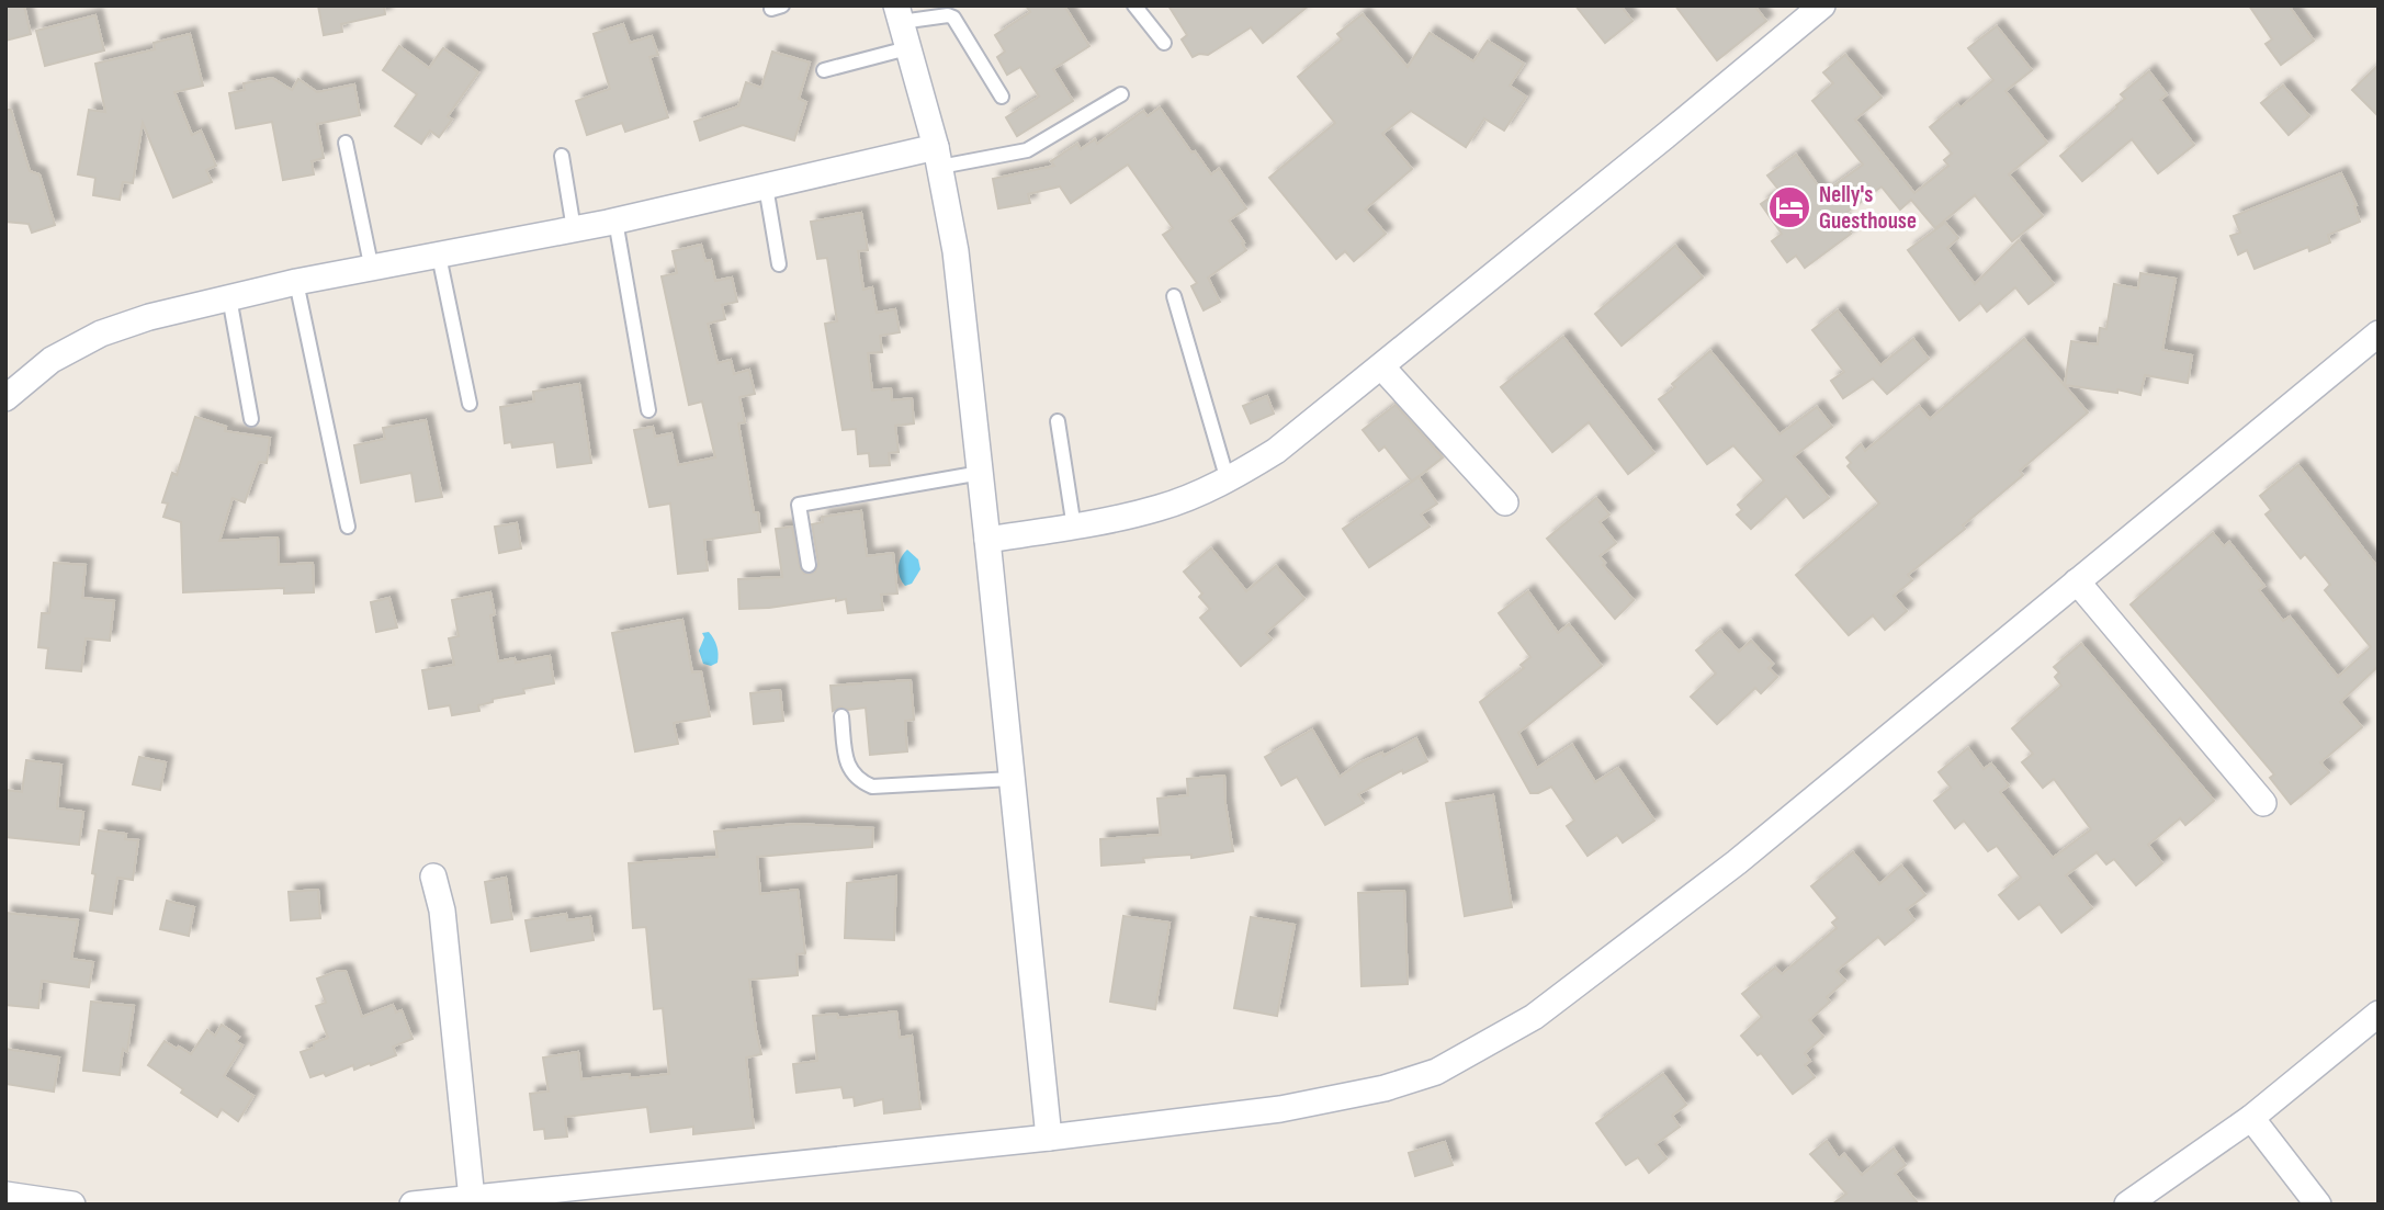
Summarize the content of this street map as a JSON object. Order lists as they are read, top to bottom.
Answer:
{
  "places": {
    "hotel": ["Nelly's Guesthouse"]
  }
}
